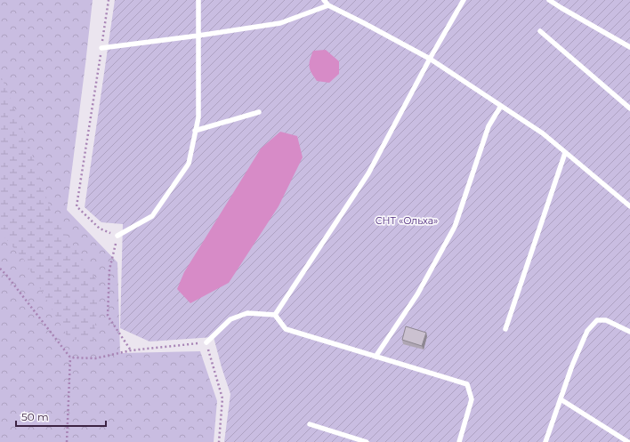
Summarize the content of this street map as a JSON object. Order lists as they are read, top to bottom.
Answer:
{
  "parks": ["СНТ «Ольха»"],
  "scale_bar": "50 m"
}
